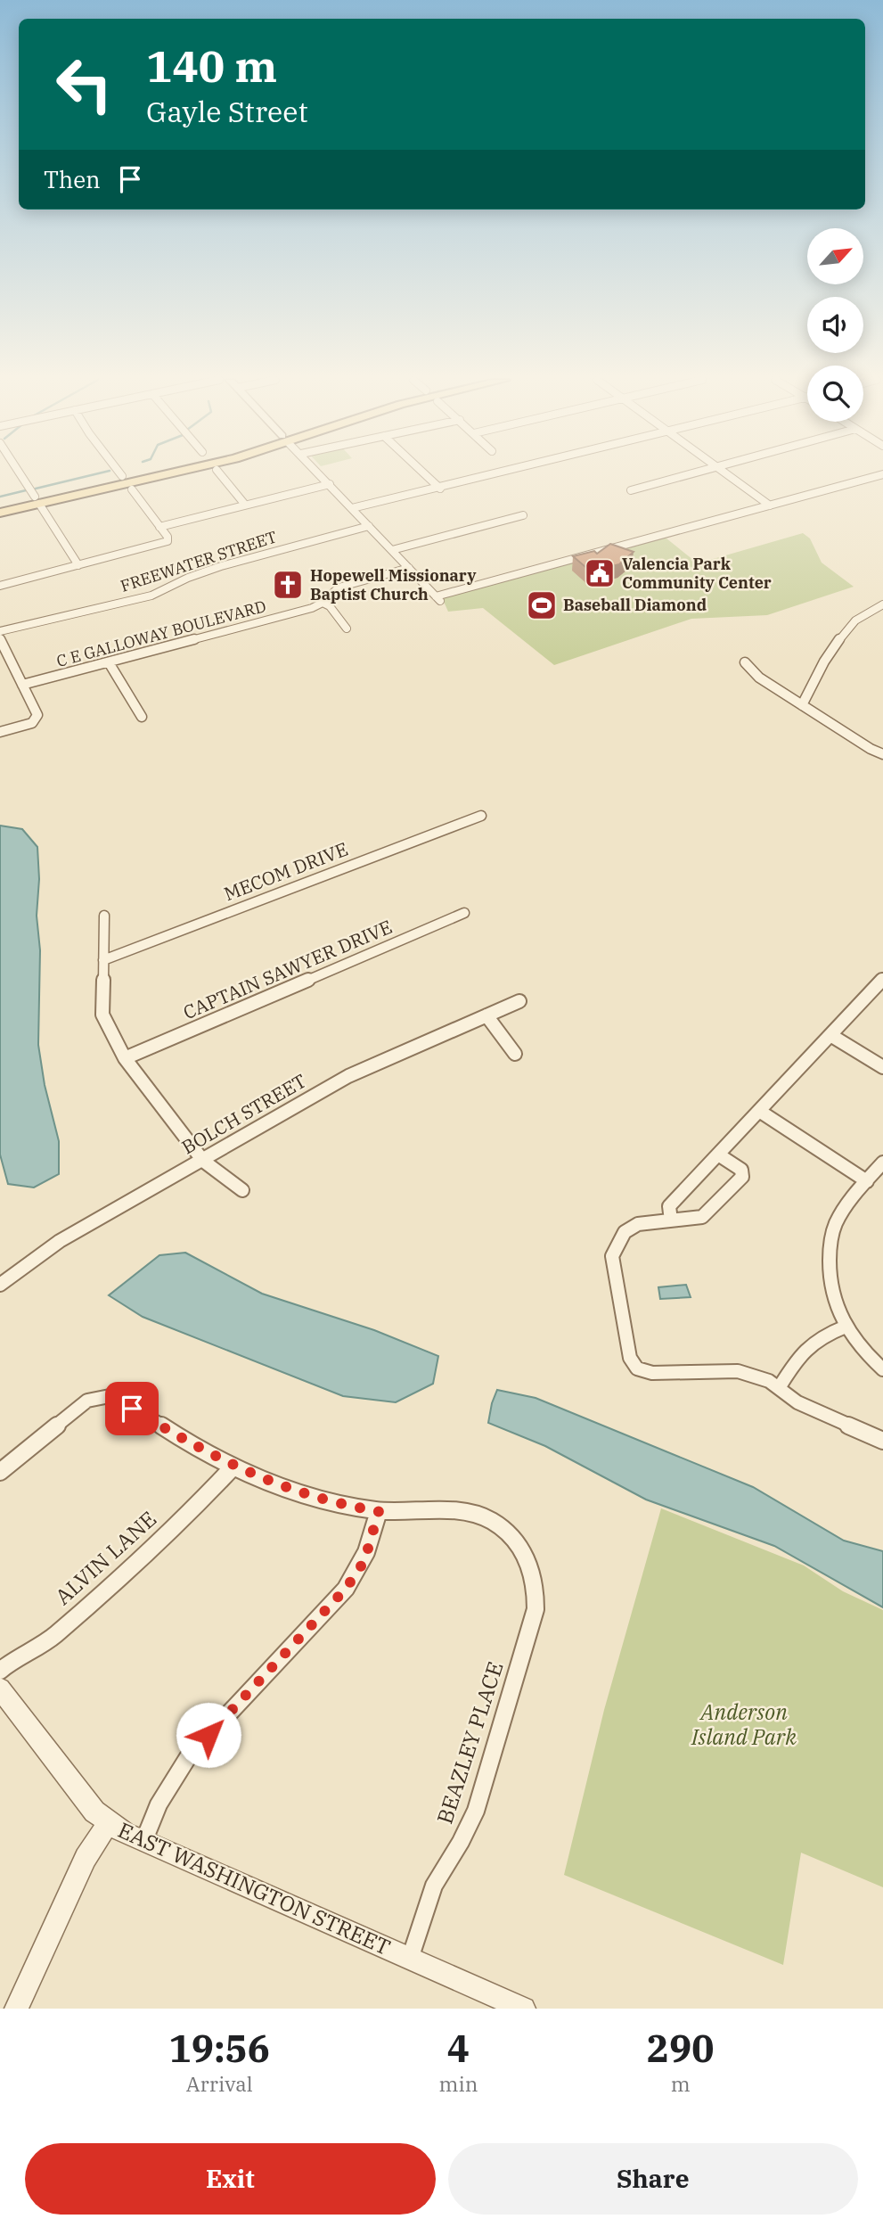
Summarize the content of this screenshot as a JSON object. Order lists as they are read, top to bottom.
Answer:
{
  "streets": {
    "street": [
      "FREEWATER STREET",
      "C E GALLOWAY BOULEVARD",
      "MECOM DRIVE",
      "CAPTAIN SAWYER DRIVE",
      "BOLCH STREET",
      "ALVIN LANE",
      "BEAZLEY PLACE",
      "EAST WASHINGTON STREET"
    ]
  },
  "crossings": [
    ["BEAZLEY PLACE", "EAST WASHINGTON STREET"]
  ],
  "parks": ["Anderson Island Park"],
  "places": {
    "public building": ["Valencia Park Community Center"],
    "church": ["Hopewell Missionary Baptist Church"],
    "sports": ["Baseball Diamond"]
  },
  "north": "top right",
  "page": {
    "turn": ["140 m", "Gayle Street"],
    "then": "Then",
    "eta": [
      "19:56",
      "Arrival",
      "4",
      "min",
      "290",
      "m"
    ],
    "buttons": ["Exit", "Share"]
  }
}
